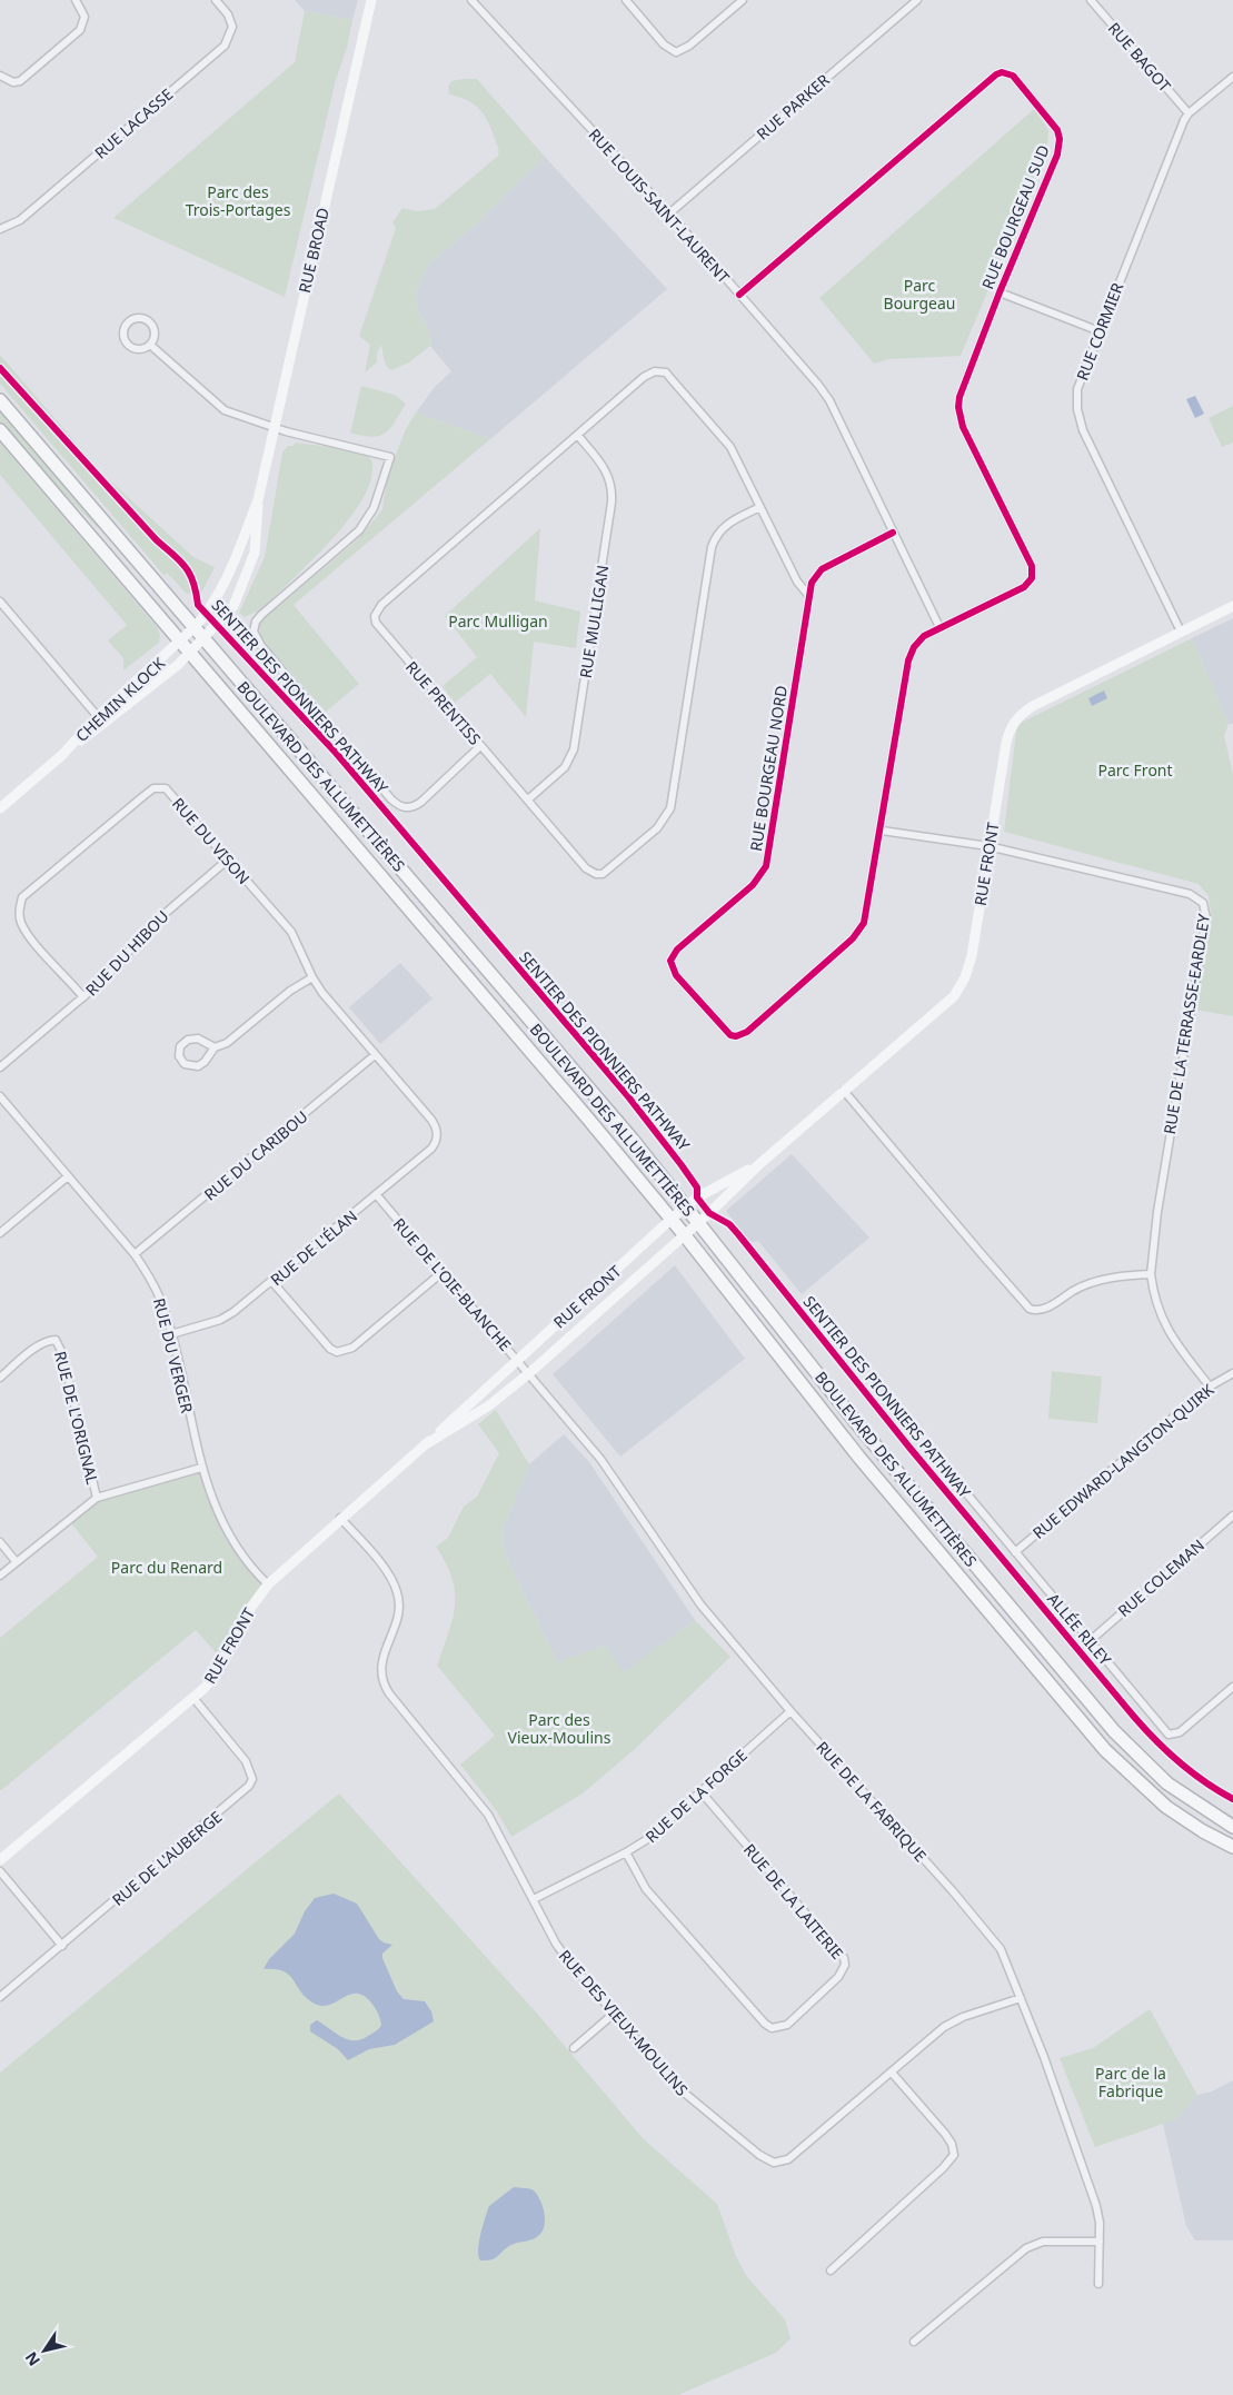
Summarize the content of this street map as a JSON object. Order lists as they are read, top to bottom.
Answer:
{
  "streets": {
    "highway": ["BOULEVARD DES ALLUMETTIÈRES"],
    "street": [
      "RUE BAGOT",
      "RUE PARKER",
      "RUE LACASSE",
      "RUE LOUIS-SAINT-LAURENT",
      "RUE BOURGEAU SUD",
      "RUE BROAD",
      "RUE CORMIER",
      "RUE MULLIGAN",
      "CHEMIN KLOCK",
      "RUE PRENTISS",
      "RUE BOURGEAU NORD",
      "RUE DU VISON",
      "RUE FRONT",
      "RUE DU HIBOU",
      "RUE DE LA TERRASSE-EARDLEY",
      "RUE DU CARIBOU",
      "RUE DE L'ÉLAN",
      "RUE DE L'OIE-BLANCHE",
      "RUE DU VERGER",
      "RUE DE L'ORIGNAL",
      "RUE EDWARD-LANGTON-QUIRK",
      "RUE COLEMAN",
      "ALLÉE RILEY",
      "RUE DE LA FORGE",
      "RUE DE LA FABRIQUE",
      "RUE DE L'AUBERGE",
      "RUE DE LA LAITERIE",
      "RUE DES VIEUX-MOULINS"
    ],
    "cycle path": ["SENTIER DES PIONNIERS PATHWAY"]
  },
  "crossings": [
    ["RUE BAGOT", "RUE CORMIER"],
    ["RUE PARKER", "RUE LOUIS-SAINT-LAURENT"],
    ["RUE LOUIS-SAINT-LAURENT", "RUE BOURGEAU SUD"],
    ["RUE LOUIS-SAINT-LAURENT", "RUE BOURGEAU NORD"],
    ["RUE BOURGEAU SUD", "RUE BOURGEAU NORD"],
    ["RUE BROAD", "CHEMIN KLOCK"],
    ["RUE BROAD", "BOULEVARD DES ALLUMETTIÈRES"],
    ["RUE CORMIER", "RUE FRONT"],
    ["RUE MULLIGAN", "RUE PRENTISS"],
    ["CHEMIN KLOCK", "BOULEVARD DES ALLUMETTIÈRES"],
    ["RUE PRENTISS", "RUE BOURGEAU NORD"],
    ["RUE BOURGEAU NORD", "RUE DE LA TERRASSE-EARDLEY"],
    ["BOULEVARD DES ALLUMETTIÈRES", "RUE FRONT"],
    ["RUE DU VISON", "RUE DU HIBOU"],
    ["RUE DU VISON", "RUE DU CARIBOU"],
    ["RUE DU VISON", "RUE DE L'ÉLAN"],
    ["RUE FRONT", "RUE DE LA TERRASSE-EARDLEY"],
    ["RUE FRONT", "RUE DE L'OIE-BLANCHE"],
    ["RUE FRONT", "RUE DU VERGER"],
    ["RUE FRONT", "RUE DE LA FABRIQUE"],
    ["RUE FRONT", "RUE DE L'AUBERGE"],
    ["RUE FRONT", "RUE DES VIEUX-MOULINS"],
    ["RUE DE LA TERRASSE-EARDLEY", "RUE EDWARD-LANGTON-QUIRK"],
    ["RUE DU CARIBOU", "RUE DU VERGER"],
    ["RUE DE L'ÉLAN", "RUE DE L'OIE-BLANCHE"],
    ["RUE DE L'ÉLAN", "RUE DU VERGER"],
    ["RUE DE L'OIE-BLANCHE", "RUE DE LA FABRIQUE"],
    ["RUE EDWARD-LANGTON-QUIRK", "ALLÉE RILEY"],
    ["RUE COLEMAN", "ALLÉE RILEY"],
    ["RUE DE LA FORGE", "RUE DE LA FABRIQUE"],
    ["RUE DE LA FORGE", "RUE DE LA LAITERIE"],
    ["RUE DE LA FORGE", "RUE DES VIEUX-MOULINS"],
    ["RUE DE LA FABRIQUE", "RUE DES VIEUX-MOULINS"]
  ],
  "parks": [
    "Parc des Trois-Portages",
    "Parc Bourgeau",
    "Parc Mulligan",
    "Parc Front",
    "Parc du Renard",
    "Parc des Vieux-Moulins",
    "Parc de la Fabrique"
  ],
  "north": "bottom left"
}
